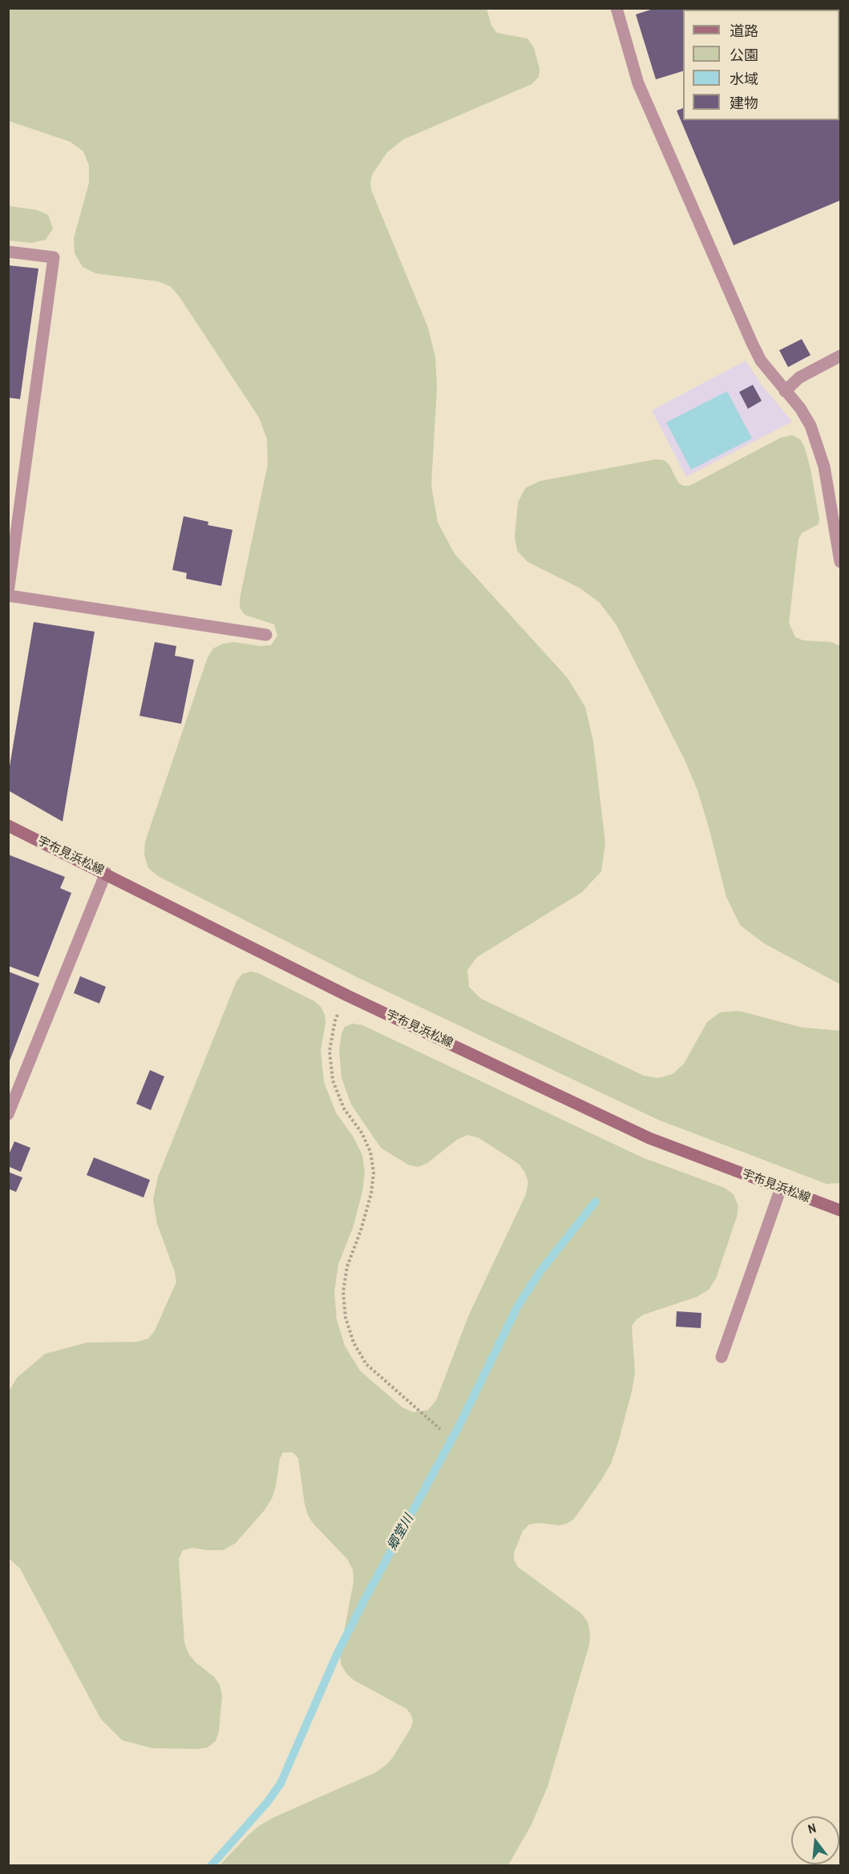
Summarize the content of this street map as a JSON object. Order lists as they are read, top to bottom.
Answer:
{
  "streets": {
    "main road": ["宇布見浜松線"]
  },
  "water": ["郷堂川"],
  "legend": [
    "道路",
    "公園",
    "水域",
    "建物"
  ],
  "north": "top"
}
